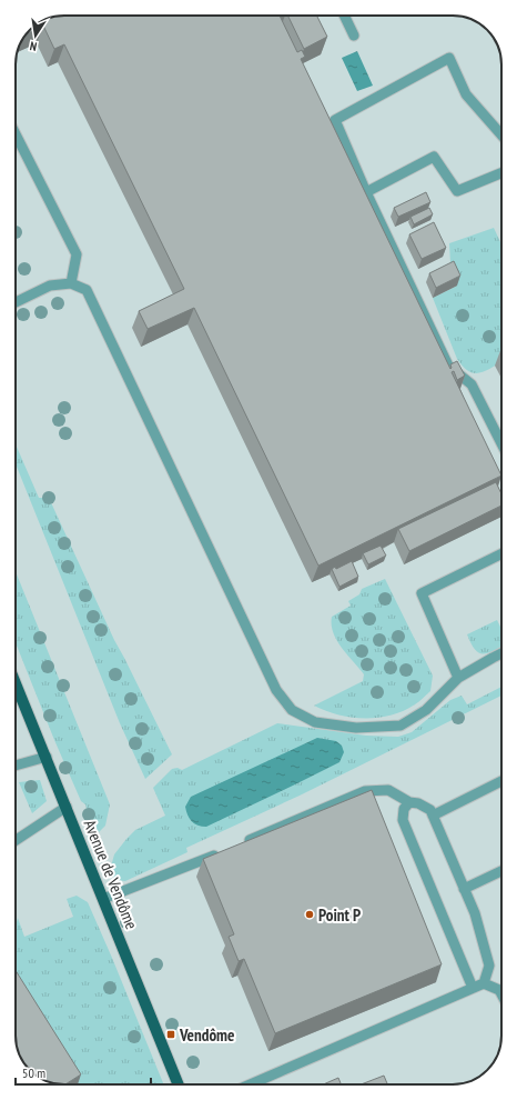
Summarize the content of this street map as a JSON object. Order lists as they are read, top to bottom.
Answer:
{
  "streets": {
    "main road": ["Avenue de Vendôme"]
  },
  "places": {
    "other": ["Point P"],
    "transit": ["Vendôme"]
  },
  "scale_bar": "50 m",
  "north": "bottom"
}
